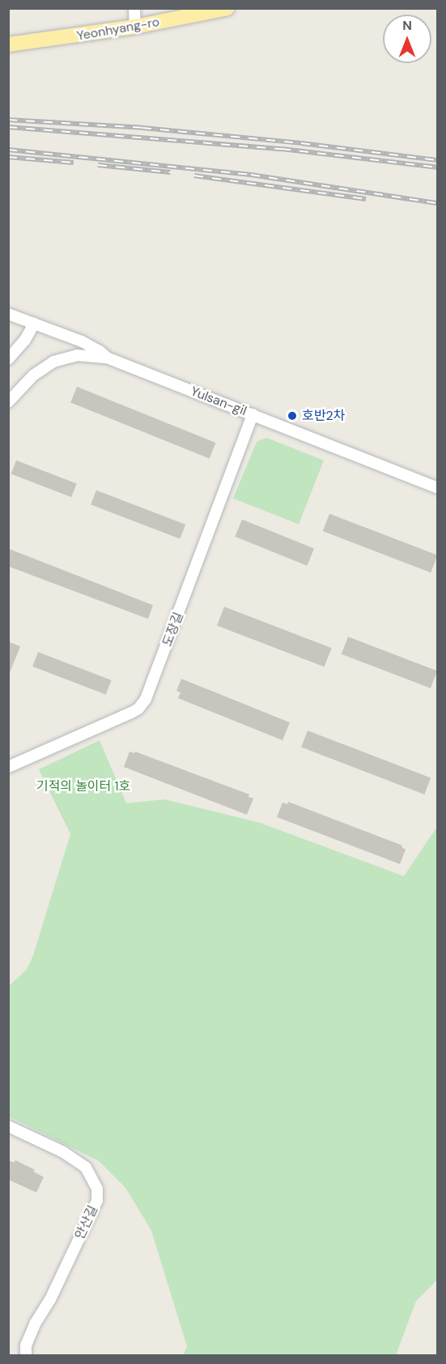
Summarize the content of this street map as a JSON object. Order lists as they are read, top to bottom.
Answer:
{
  "streets": {
    "main road": ["Yeonhyang-ro"],
    "street": ["Yulsan-gil", "도장길", "안산길"]
  },
  "crossings": [
    ["Yulsan-gil", "도장길"]
  ],
  "parks": ["기적의 놀이터 1호"],
  "places": ["호반2차"],
  "north": "top"
}
